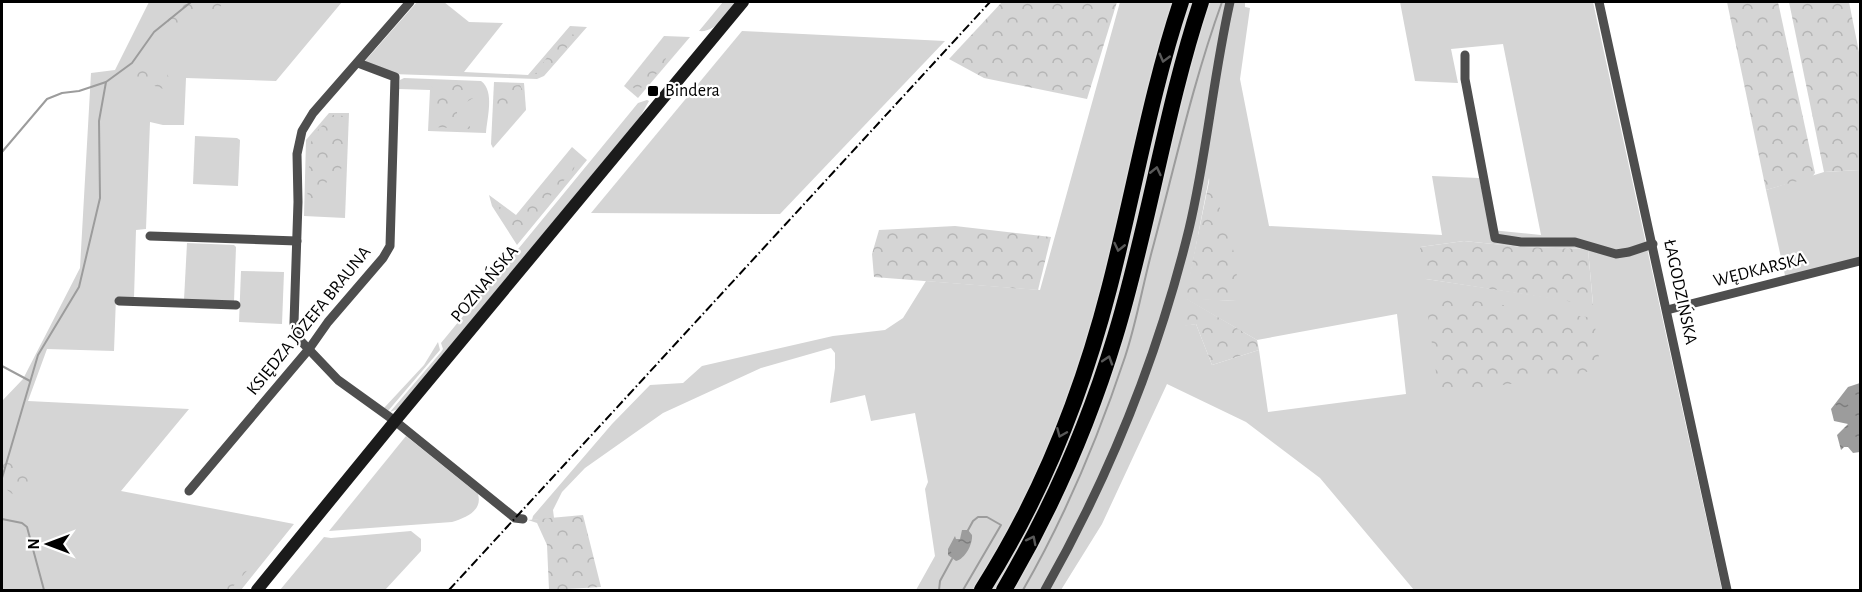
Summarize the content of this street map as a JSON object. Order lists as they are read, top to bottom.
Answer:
{
  "streets": {
    "main road": ["POZNAŃSKA"],
    "street": ["WĘDKARSKA", "ŁAGODZIŃSKA", "KSIĘDZA JÓZEFA BRAUNA"]
  },
  "crossings": [
    ["WĘDKARSKA", "ŁAGODZIŃSKA"]
  ],
  "places": {
    "transit": ["Bindera"]
  },
  "north": "left"
}
